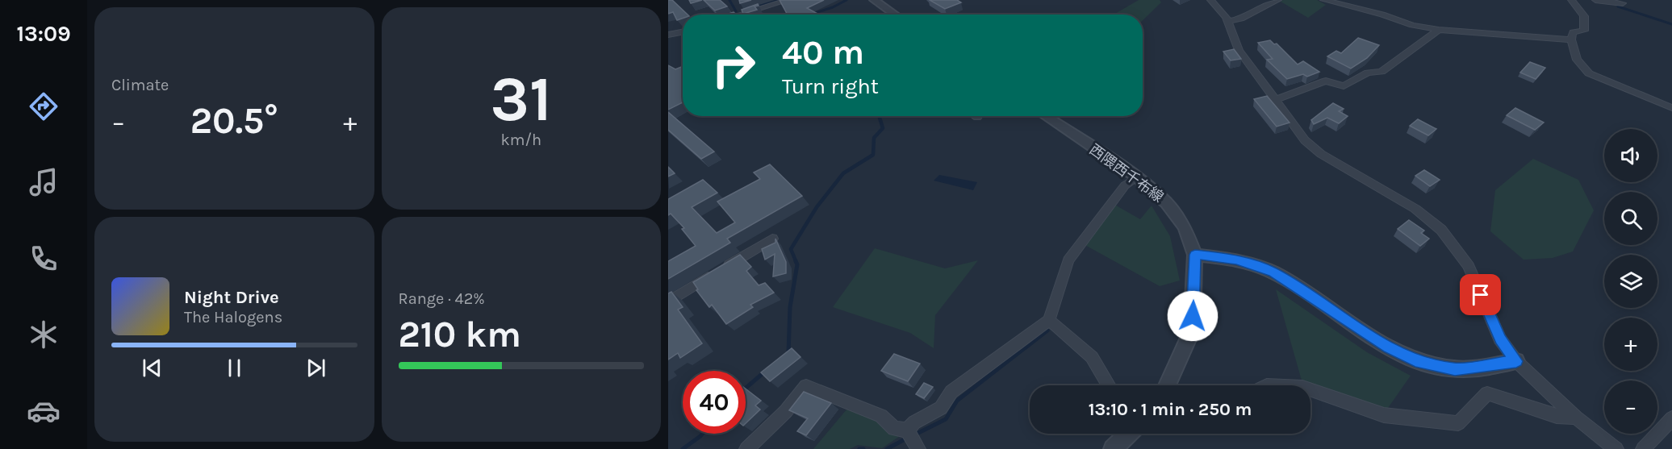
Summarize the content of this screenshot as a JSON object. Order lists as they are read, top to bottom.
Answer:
{
  "streets": {
    "street": ["西隈西千布線"]
  },
  "page": {
    "tabs": "13:09",
    "tile": [
      "Climate",
      ["31", "km/h"],
      ["Range · 42%", "210 km"]
    ],
    "turn": ["40 m", "Turn right"],
    "heat": ["−", "20.5°", "+"],
    "map_buttons": ["+", "−"],
    "song": ["Night Drive", "The Halogens"],
    "limit": "40",
    "trip": "13:10 · 1 min · 250 m"
  }
}
